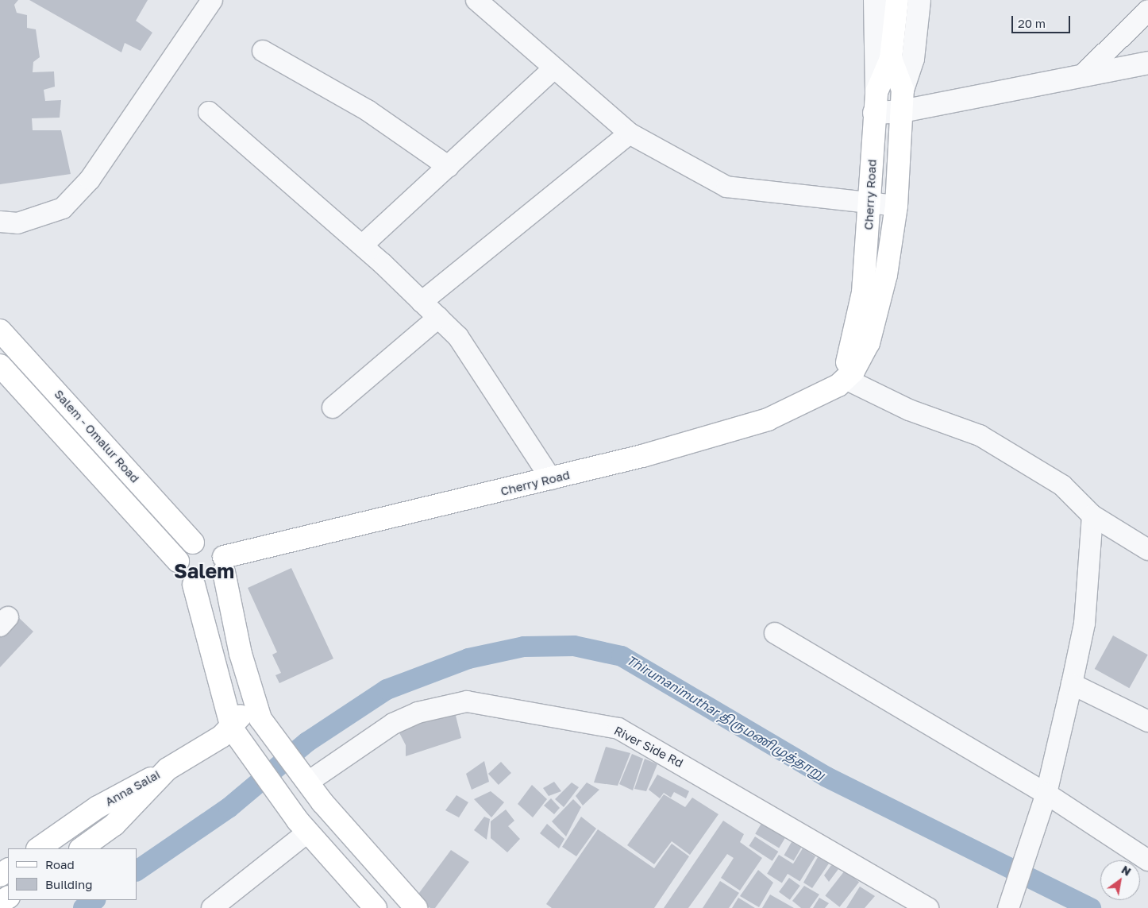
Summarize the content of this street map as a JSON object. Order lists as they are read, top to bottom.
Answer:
{
  "streets": {
    "main road": ["Cherry Road", "Salem - Omalur Road", "Anna Salai"],
    "street": ["River Side Rd"]
  },
  "crossings": [
    ["Cherry Road", "Salem - Omalur Road"]
  ],
  "districts": ["Salem"],
  "water": ["Thirumanimuthar திருமணிமுத்தாறு"],
  "legend": ["Road", "Building"],
  "scale_bar": "20 m",
  "north": "top right"
}
